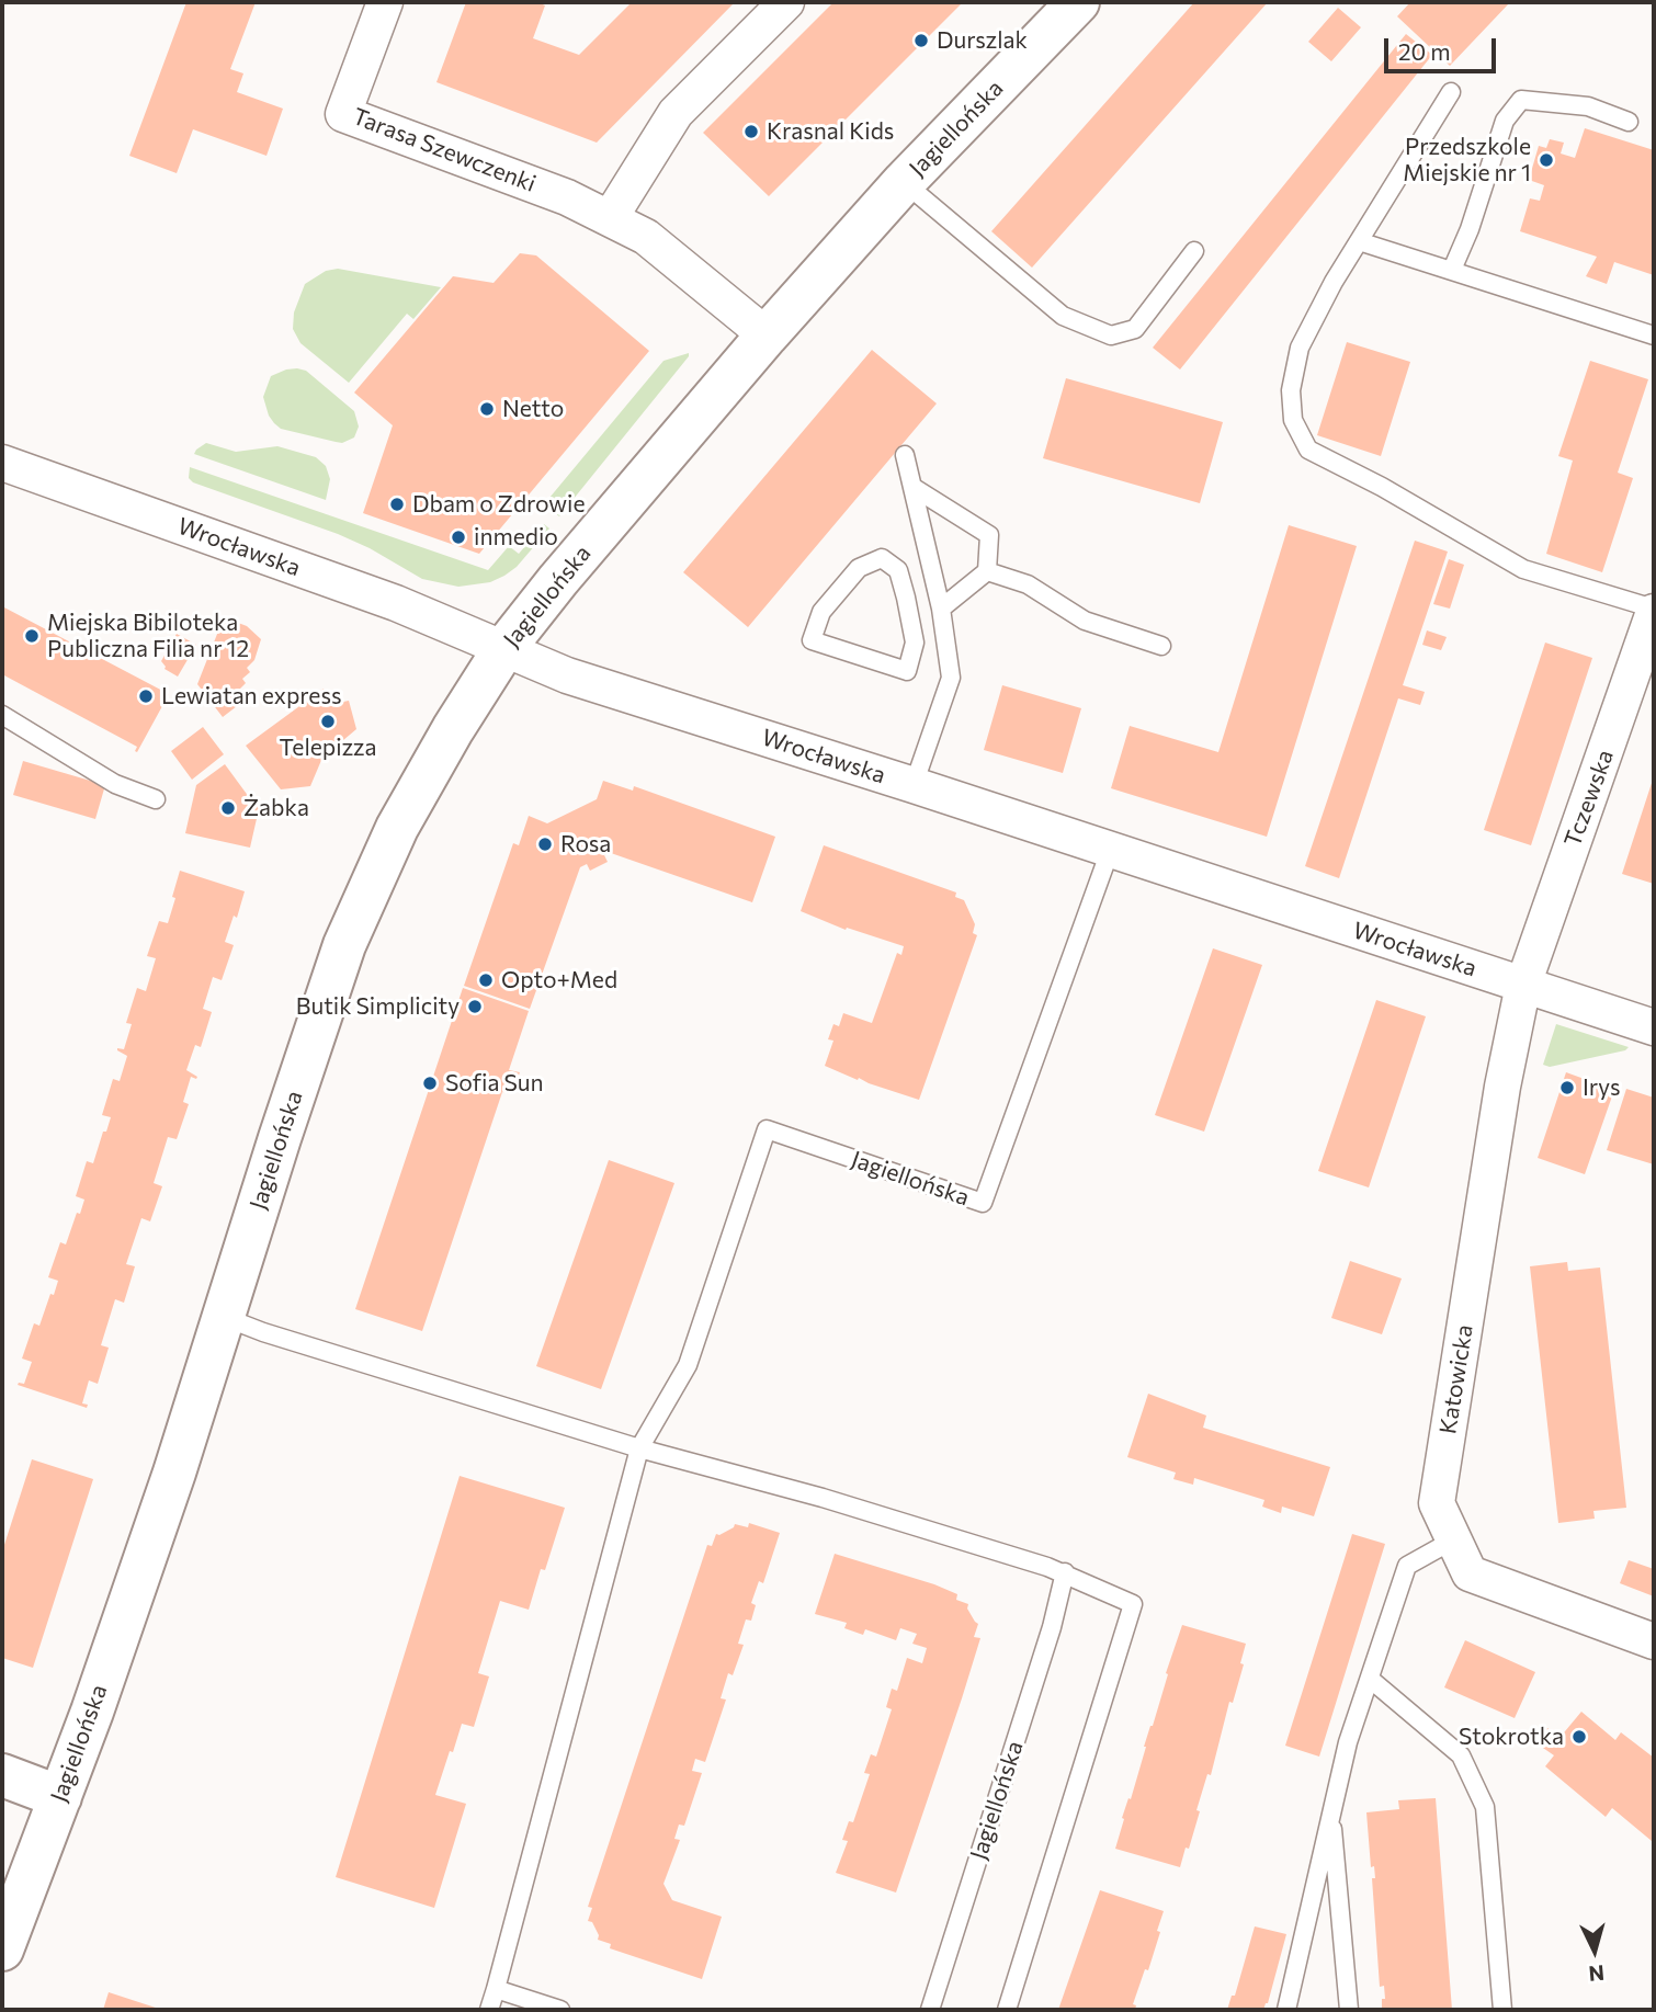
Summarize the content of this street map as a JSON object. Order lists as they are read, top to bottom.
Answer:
{
  "streets": {
    "street": [
      "Jagiellońska",
      "Tarasa Szewczenki",
      "Wrocławska",
      "Tczewska",
      "Katowicka"
    ]
  },
  "crossings": [
    ["Jagiellońska", "Tarasa Szewczenki"],
    ["Jagiellońska", "Wrocławska"],
    ["Wrocławska", "Tczewska"],
    ["Wrocławska", "Katowicka"],
    ["Tczewska", "Katowicka"]
  ],
  "places": [
    "Durszlak",
    "Krasnal Kids",
    "Przedszkole Miejskie nr 1",
    "Netto",
    "Dbam o Zdrowie",
    "inmedio",
    "Miejska Bibiloteka Publiczna Filia nr 12",
    "Lewiatan express",
    "Telepizza",
    "Żabka",
    "Rosa",
    "Opto+Med",
    "Butik Simplicity",
    "Sofia Sun",
    "Irys",
    "Stokrotka"
  ],
  "scale_bar": "20 m",
  "north": "bottom"
}
